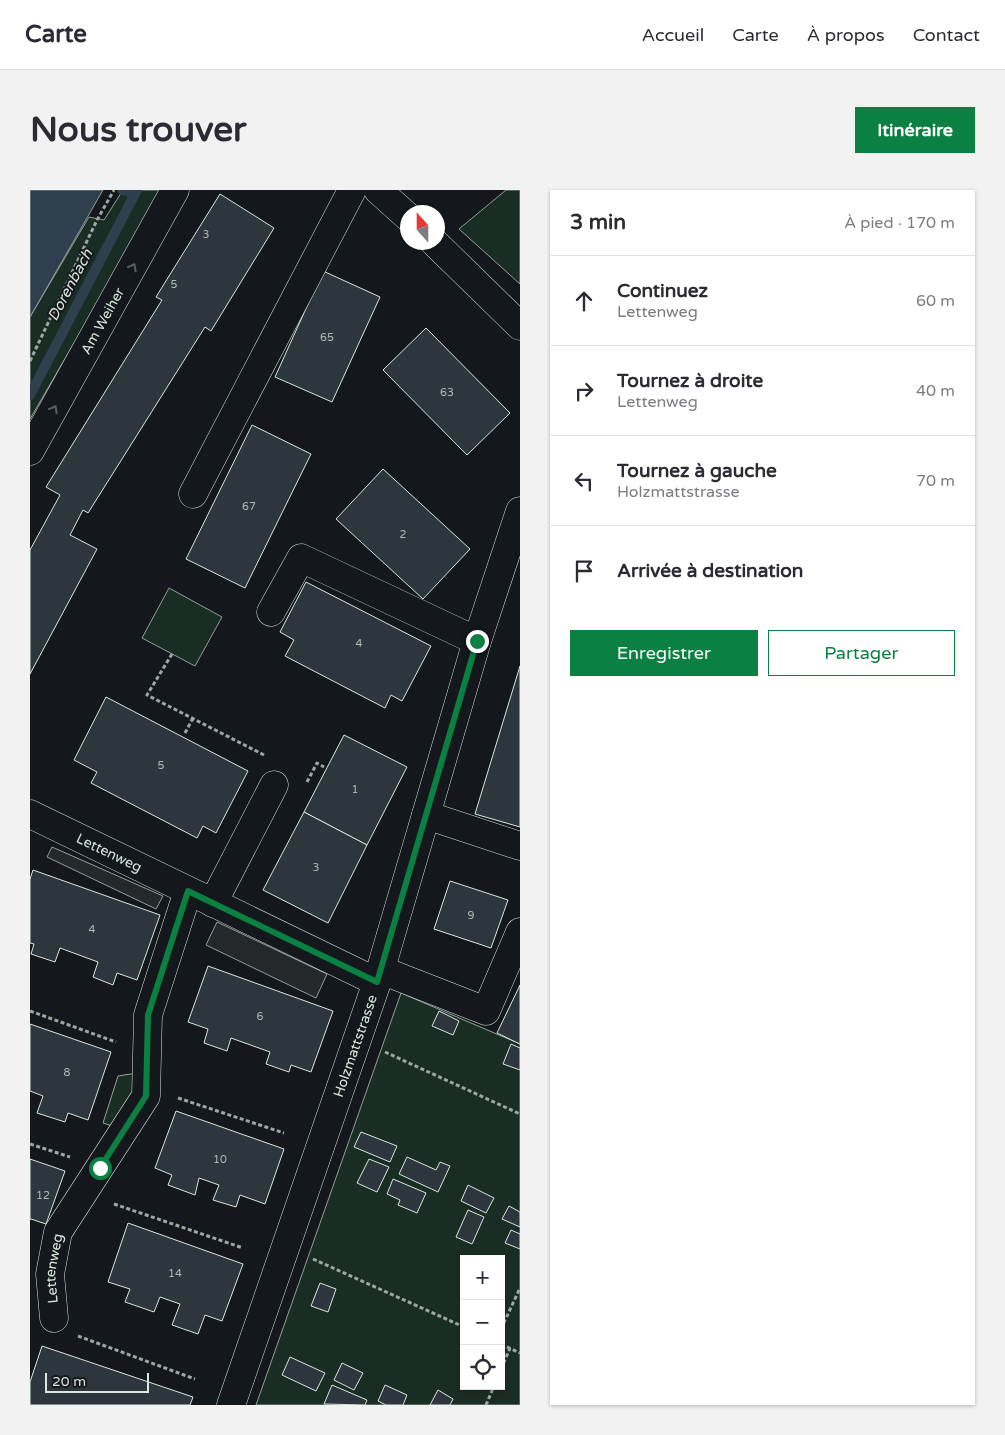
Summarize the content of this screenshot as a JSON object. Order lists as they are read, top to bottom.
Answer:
{
  "streets": {
    "street": ["Am Weiher", "Lettenweg", "Holzmattstrasse"]
  },
  "crossings": [
    ["Lettenweg", "Holzmattstrasse"]
  ],
  "water": ["Dorenbach"],
  "house_numbers": [
    "3",
    "5",
    "65",
    "63",
    "67",
    "2",
    "4",
    "5",
    "1",
    "3",
    "9",
    "4",
    "6",
    "8",
    "10",
    "12",
    "14"
  ],
  "scale_bar": "20 m",
  "north": "top",
  "page": {
    "header": "Carte",
    "nav": [
      "Accueil",
      "Carte",
      "À propos",
      "Contact"
    ],
    "buttons": [
      "Itinéraire",
      ["Enregistrer", "Partager"]
    ],
    "title": "Nous trouver",
    "heading": ["3 min", "À pied · 170 m"],
    "list": [
      ["Continuez", "Lettenweg", "60 m"],
      ["Tournez à droite", "Lettenweg", "40 m"],
      ["Tournez à gauche", "Holzmattstrasse", "70 m"],
      "Arrivée à destination"
    ],
    "map_buttons": ["+", "−"],
    "scale": "20 m"
  }
}
